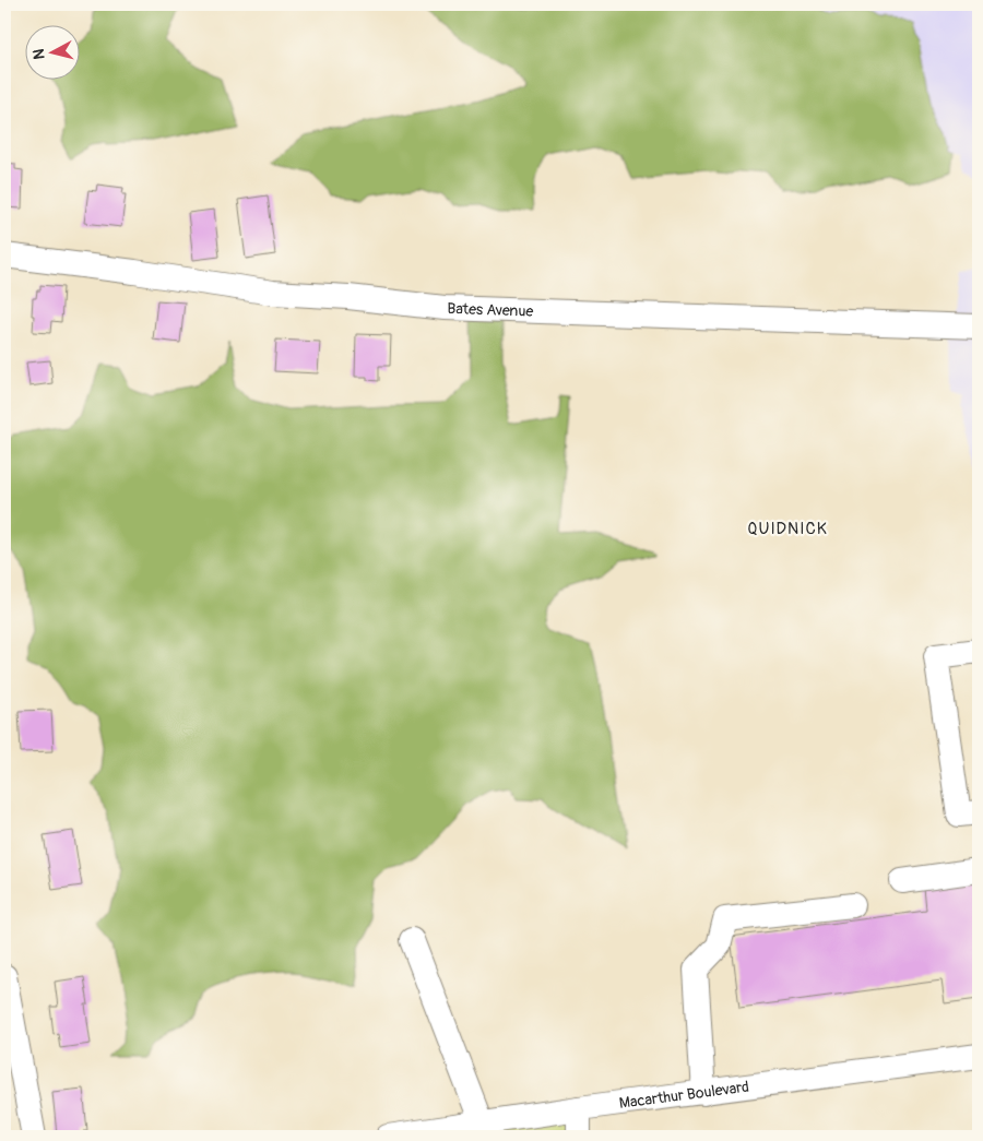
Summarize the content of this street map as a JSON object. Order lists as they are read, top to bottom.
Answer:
{
  "streets": {
    "street": ["Bates Avenue", "Macarthur Boulevard"]
  },
  "districts": ["QUIDNICK"],
  "north": "left"
}
